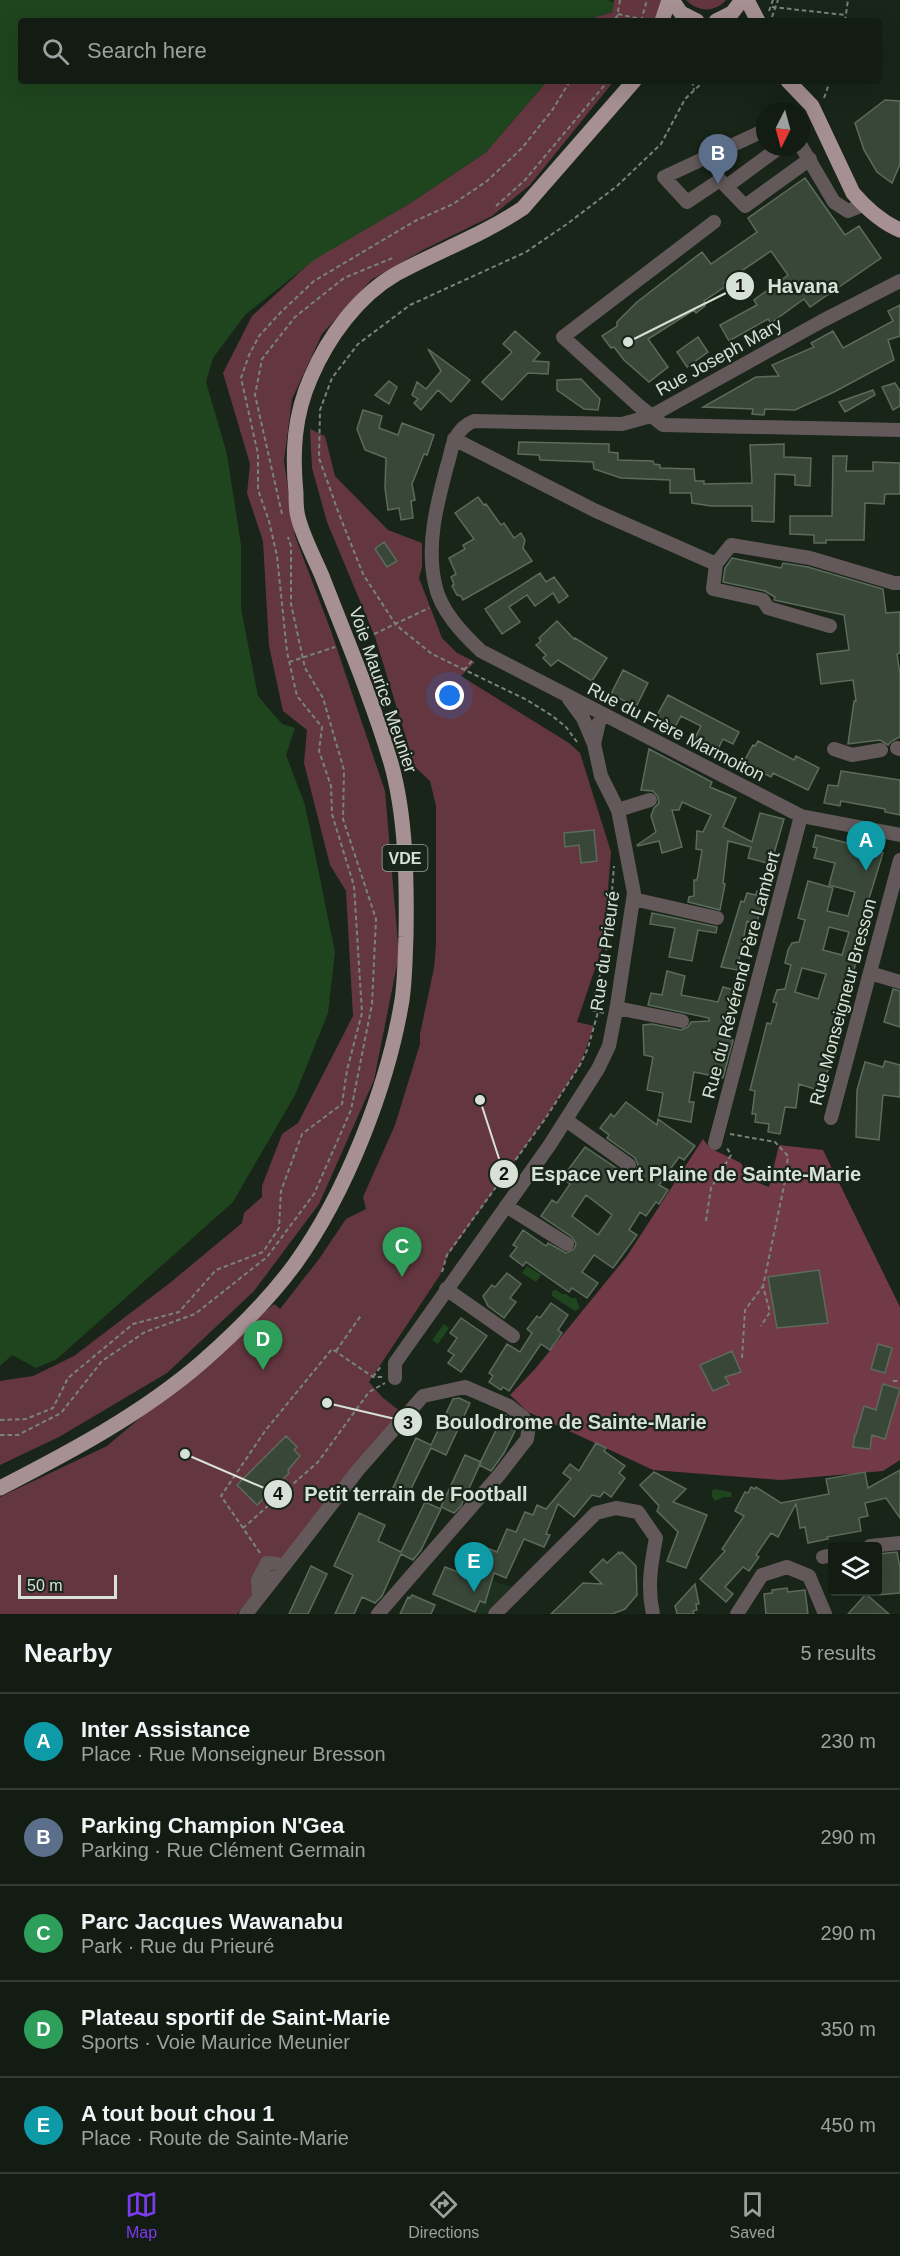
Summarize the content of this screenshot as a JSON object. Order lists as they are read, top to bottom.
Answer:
{
  "streets": {
    "main road": ["Voie Maurice Meunier", "VDE"],
    "street": [
      "Rue Joseph Mary",
      "Rue du Frère Marmoiton",
      "Rue du Prieuré",
      "Rue du Révérend Père Lambert",
      "Rue Monseigneur Bresson"
    ]
  },
  "crossings": [
    ["Rue Joseph Mary", "Rue du Frère Marmoiton"],
    ["Rue du Frère Marmoiton", "Rue du Prieuré"],
    ["Rue du Frère Marmoiton", "Rue du Révérend Père Lambert"]
  ],
  "places": [
    "Havana",
    "Espace vert Plaine de Sainte-Marie",
    "Boulodrome de Sainte-Marie",
    "Petit terrain de Football"
  ],
  "scale_bar": "50 m",
  "north": "bottom",
  "page": {
    "search": "Search here",
    "pins": [
      "B",
      "A",
      "C",
      "D",
      "E"
    ],
    "scale": "50 m",
    "heading": ["Nearby", "5 results"],
    "list": [
      {
        "mark": "A",
        "name": "Inter Assistance",
        "note": "Place · Rue Monseigneur Bresson",
        "value": "230 m"
      },
      {
        "mark": "B",
        "name": "Parking Champion N'Gea",
        "note": "Parking · Rue Clément Germain",
        "value": "290 m"
      },
      {
        "mark": "C",
        "name": "Parc Jacques Wawanabu",
        "note": "Park · Rue du Prieuré",
        "value": "290 m"
      },
      {
        "mark": "D",
        "name": "Plateau sportif de Saint-Marie",
        "note": "Sports · Voie Maurice Meunier",
        "value": "350 m"
      },
      {
        "mark": "E",
        "name": "A tout bout chou 1",
        "note": "Place · Route de Sainte-Marie",
        "value": "450 m"
      }
    ],
    "nav": ["Map", "Directions", "Saved"]
  }
}
